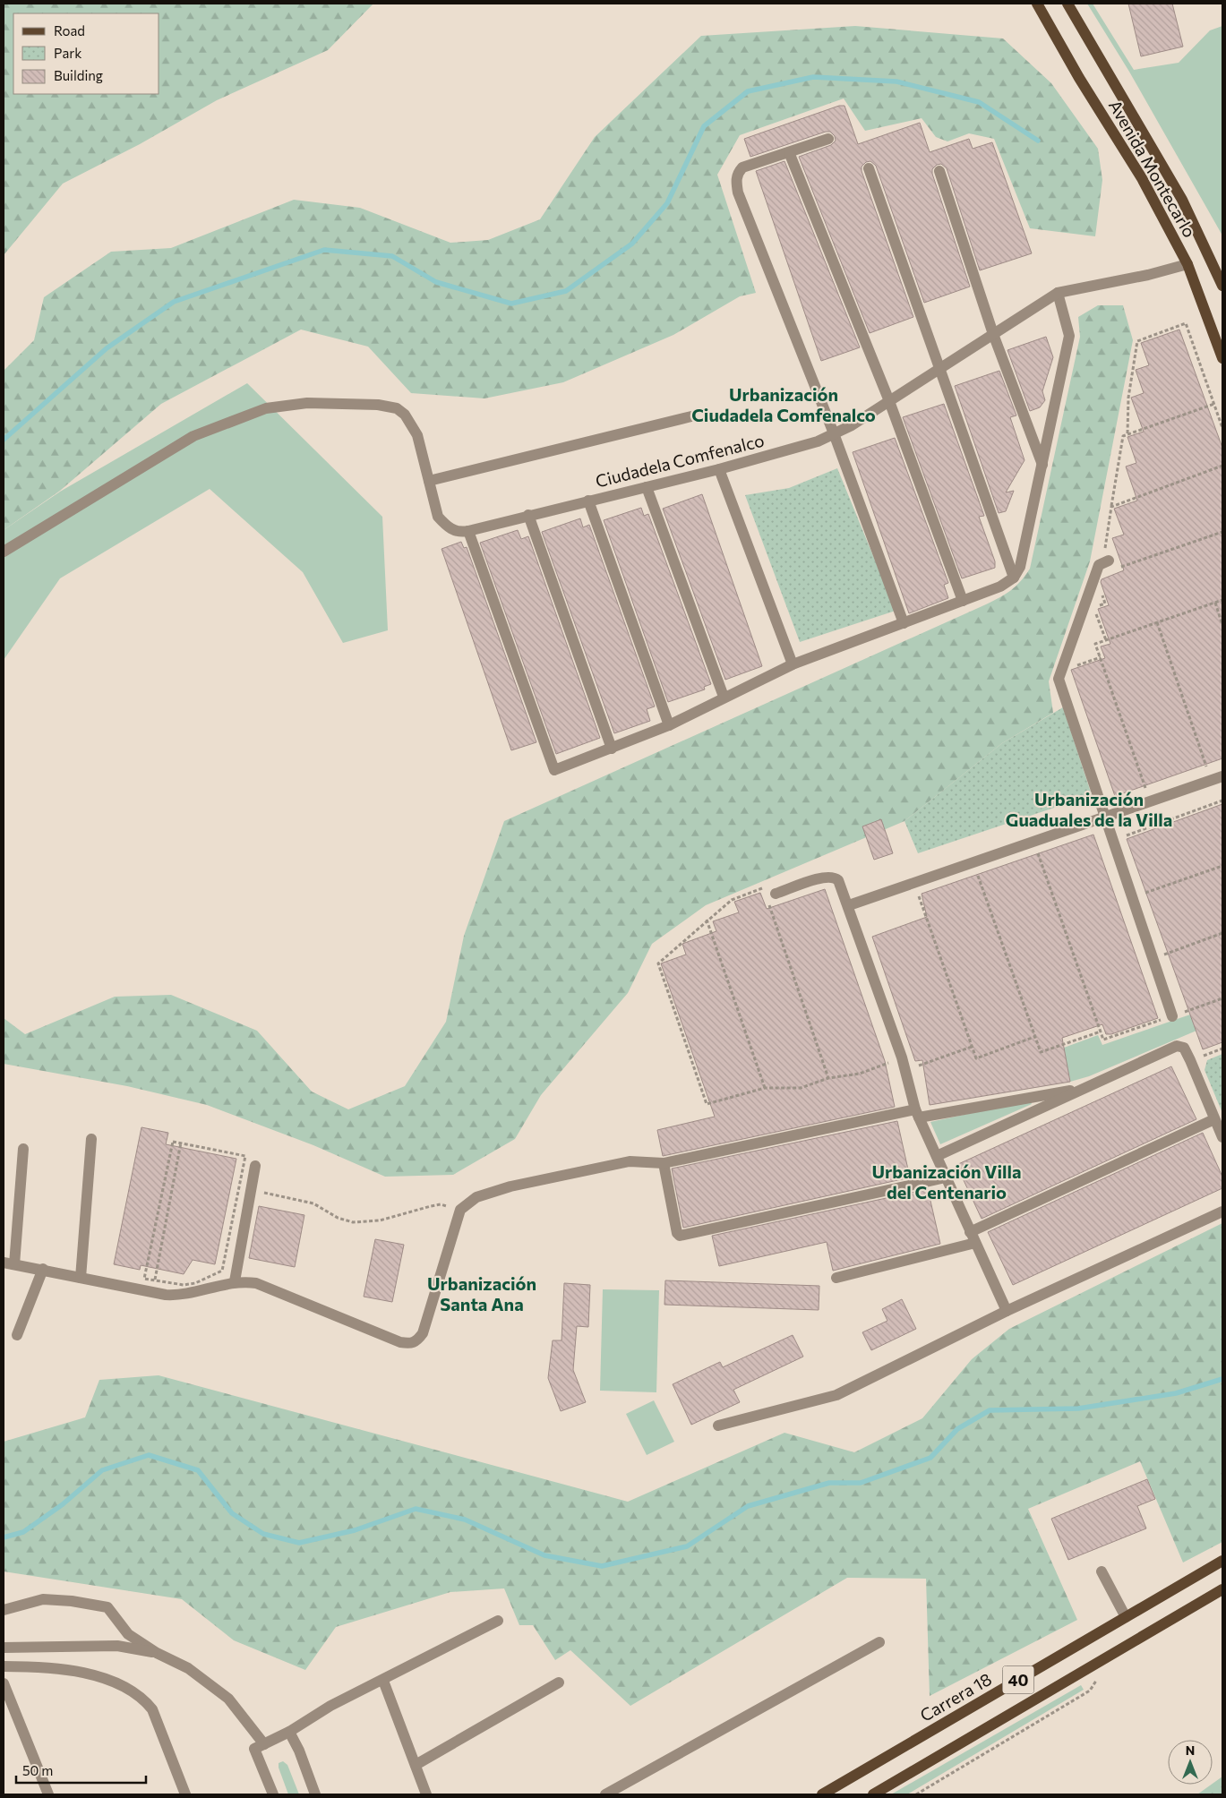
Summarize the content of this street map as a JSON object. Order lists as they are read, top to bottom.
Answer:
{
  "streets": {
    "main road": ["Avenida Montecarlo", "40", "Carrera 18"],
    "street": ["Ciudadela Comfenalco"]
  },
  "crossings": [
    ["Avenida Montecarlo", "Ciudadela Comfenalco"]
  ],
  "districts": [
    "Urbanización Ciudadela Comfenalco",
    "Urbanización Guaduales de la Villa",
    "Urbanización Villa del Centenario",
    "Urbanización Santa Ana"
  ],
  "legend": ["Road", "Park", "Building"],
  "scale_bar": "50 m",
  "north": "top"
}
